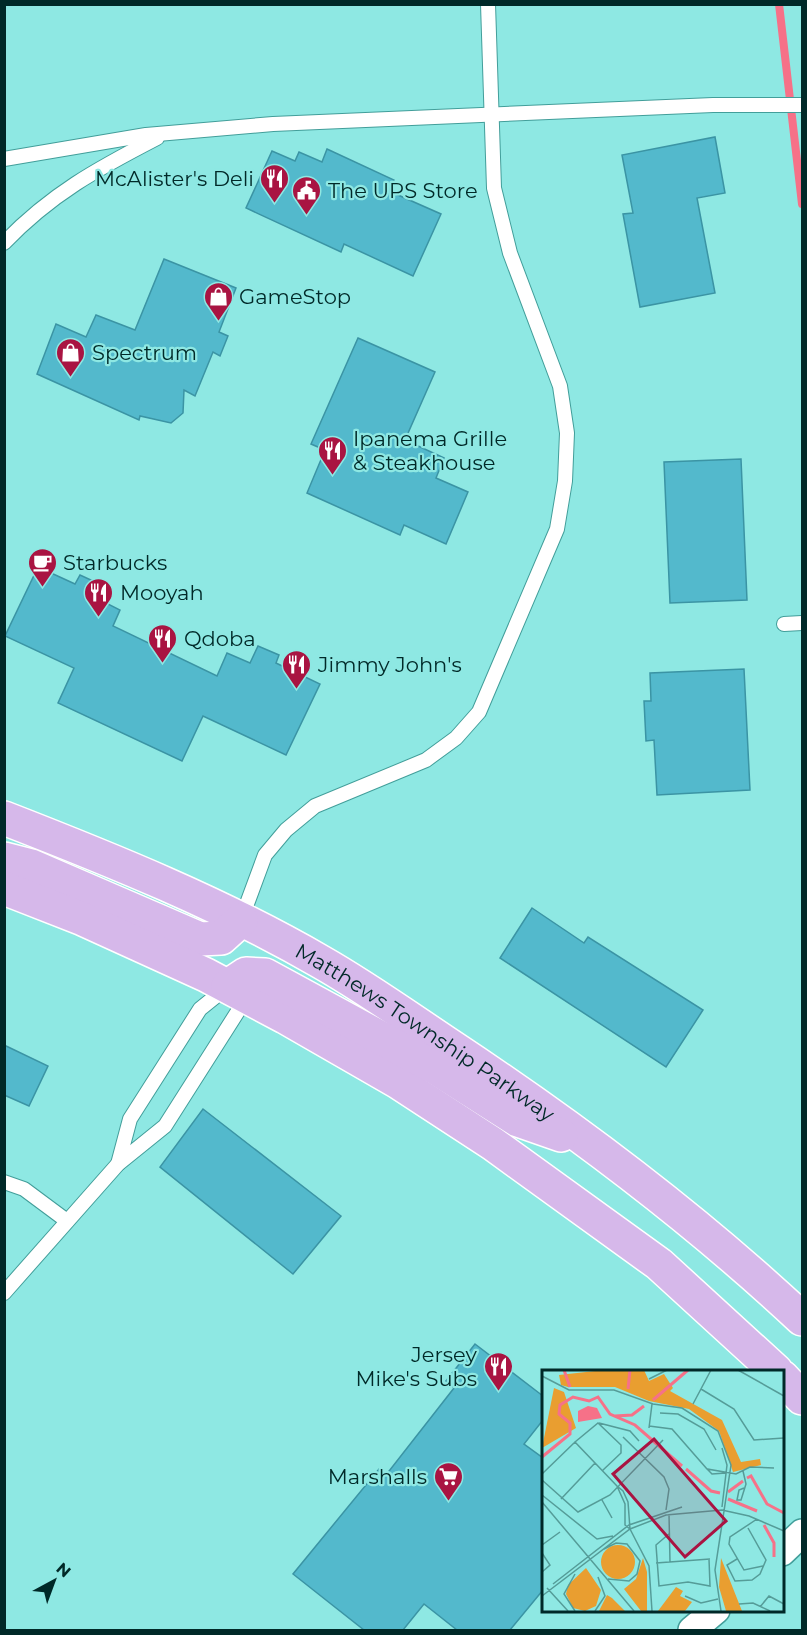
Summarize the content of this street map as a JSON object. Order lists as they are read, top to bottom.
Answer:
{
  "streets": {
    "main road": ["Matthews Township Parkway"]
  },
  "places": {
    "restaurant": [
      "McAlister's Deli",
      "Ipanema Grille & Steakhouse",
      "Mooyah",
      "Qdoba",
      "Jimmy John's",
      "Jersey Mike's Subs"
    ],
    "public building": ["The UPS Store"],
    "shop": ["GameStop", "Spectrum"],
    "cafe": ["Starbucks"],
    "supermarket": ["Marshalls"]
  },
  "north": "top right"
}
